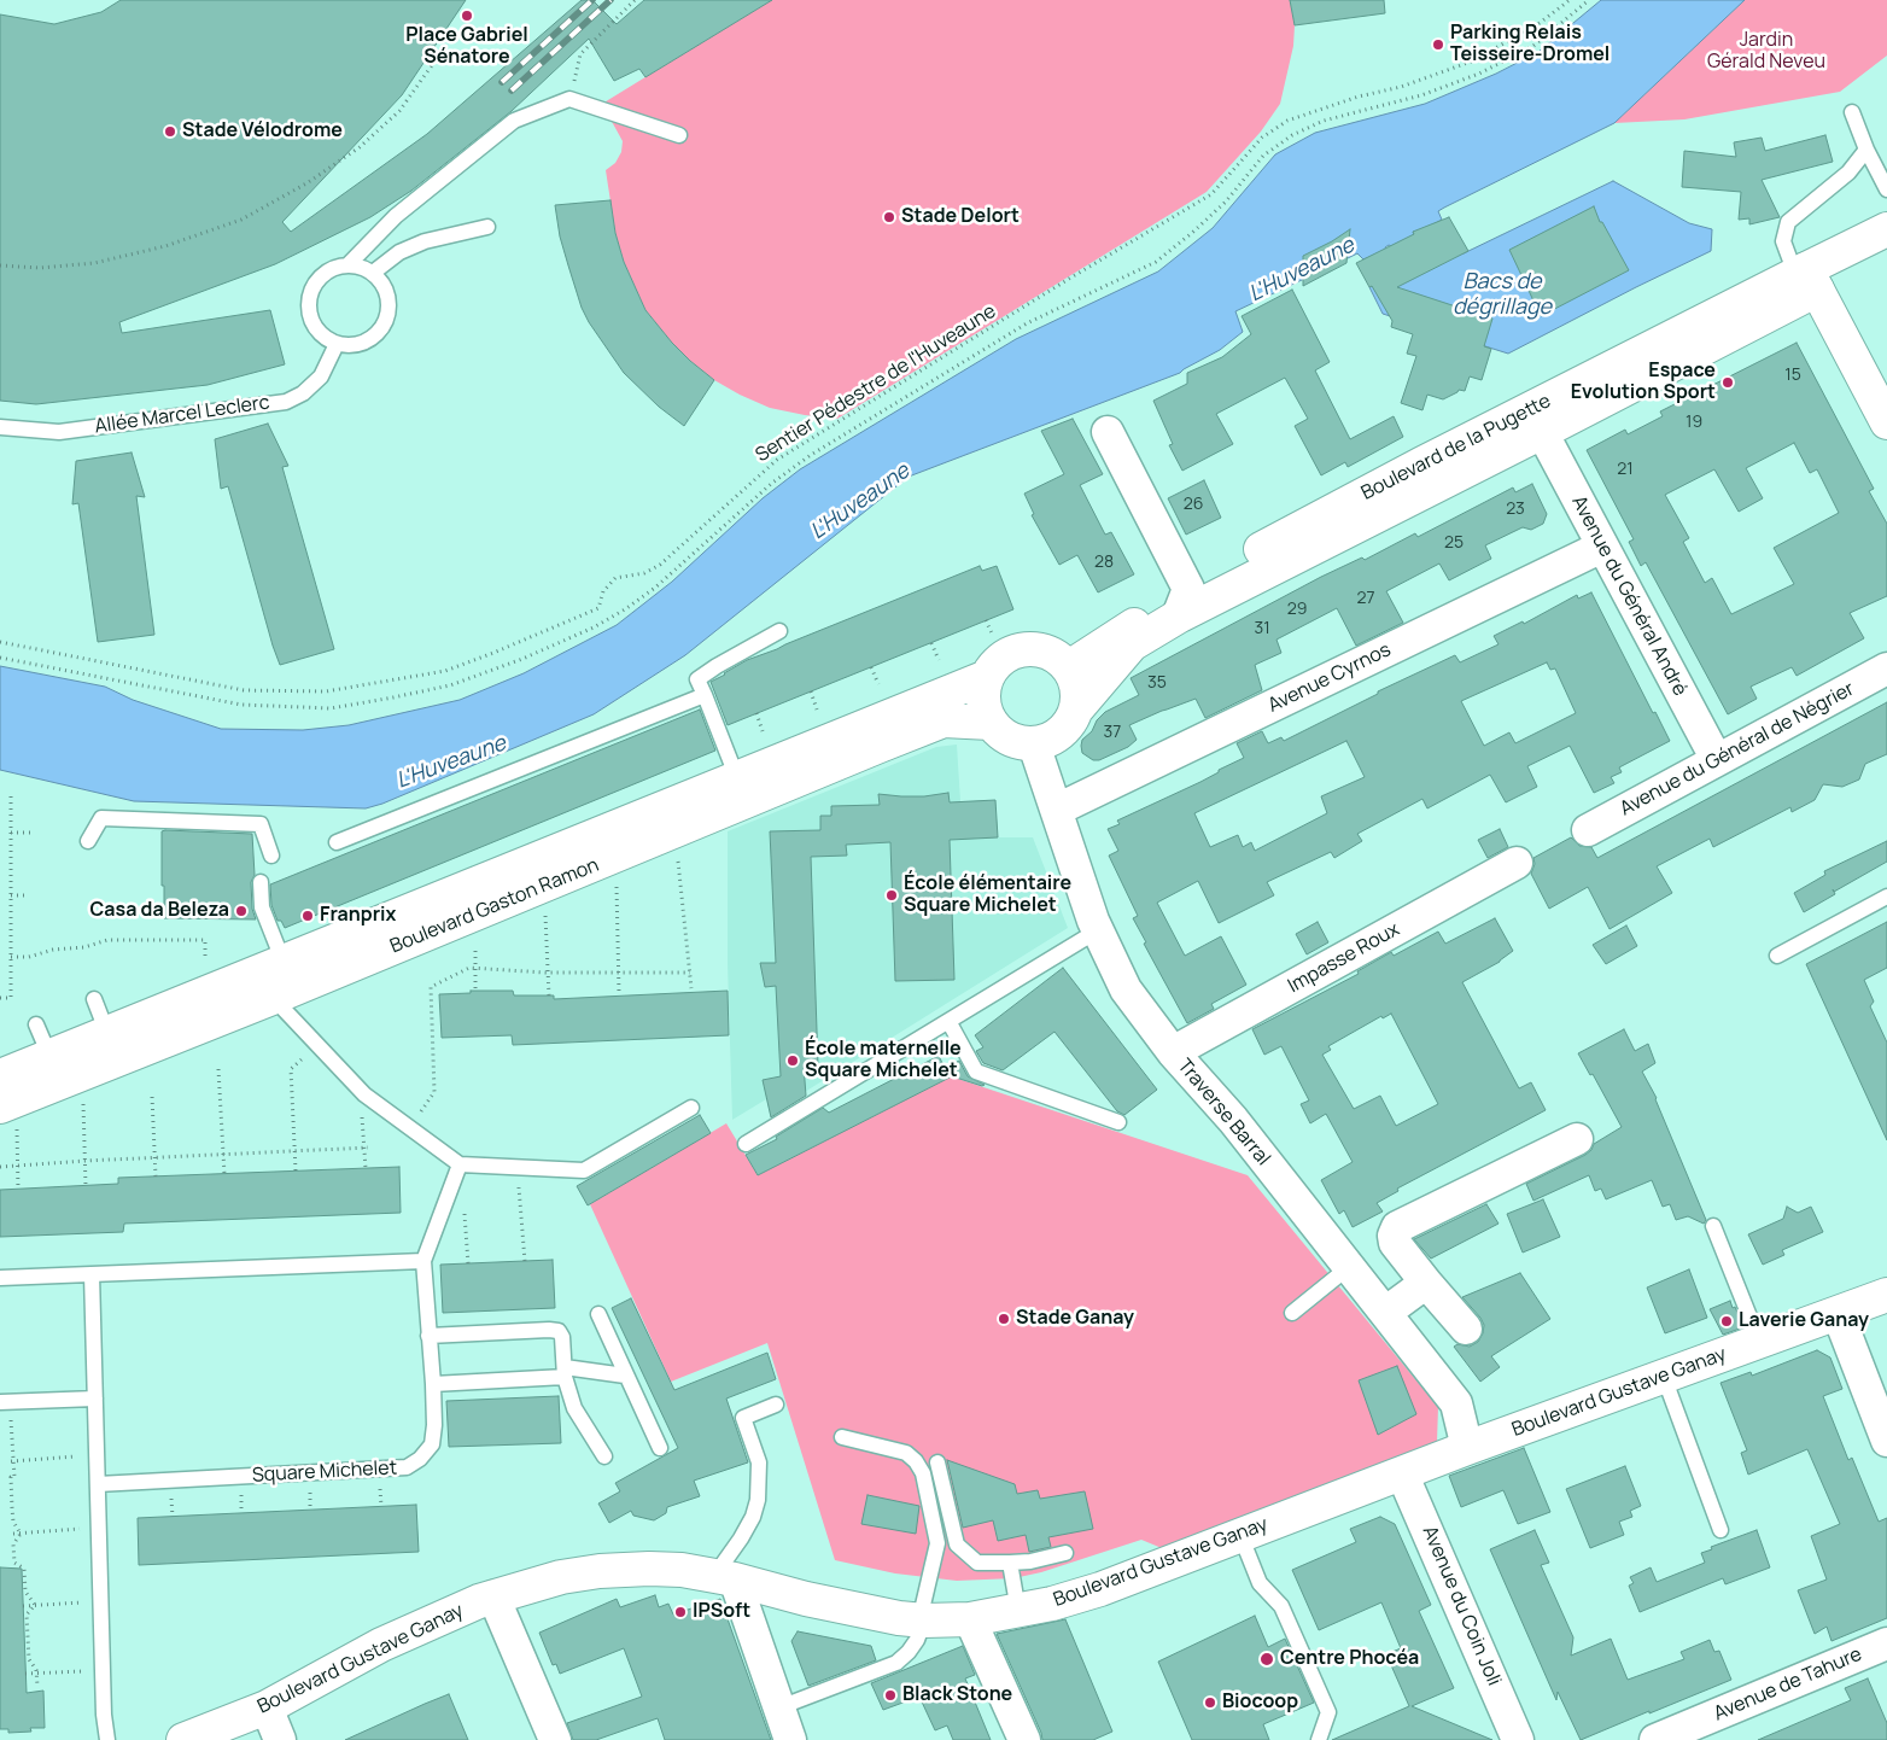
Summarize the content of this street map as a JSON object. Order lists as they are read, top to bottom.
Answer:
{
  "streets": {
    "street": [
      "Boulevard de la Pugette",
      "Avenue du Général André",
      "Avenue Cyrnos",
      "Avenue du Général de Négrier",
      "Boulevard Gaston Ramon",
      "Impasse Roux",
      "Traverse Barral",
      "Boulevard Gustave Ganay",
      "Avenue du Coin Joli",
      "Avenue de Tahure"
    ],
    "lane": ["Allée Marcel Leclerc", "Square Michelet"],
    "path": ["Sentier Pédestre de l'Huveaune"]
  },
  "crossings": [
    ["Boulevard de la Pugette", "Avenue du Général André"],
    ["Boulevard de la Pugette", "Boulevard Gaston Ramon"],
    ["Boulevard de la Pugette", "Traverse Barral"],
    ["Avenue du Général André", "Avenue Cyrnos"],
    ["Avenue du Général André", "Avenue du Général de Négrier"],
    ["Avenue Cyrnos", "Traverse Barral"],
    ["Boulevard Gaston Ramon", "Traverse Barral"],
    ["Impasse Roux", "Traverse Barral"],
    ["Traverse Barral", "Boulevard Gustave Ganay"],
    ["Boulevard Gustave Ganay", "Avenue du Coin Joli"]
  ],
  "water": ["L'Huveaune", "Bacs de dégrillage"],
  "parks": ["Jardin Gérald Neveu"],
  "places": [
    "Place Gabriel Sénatore",
    "Parking Relais Teisseire-Dromel",
    "Stade Vélodrome",
    "Stade Delort",
    "Espace Evolution Sport",
    "École élémentaire Square Michelet",
    "Casa da Beleza",
    "Franprix",
    "École maternelle Square Michelet",
    "Stade Ganay",
    "Laverie Ganay",
    "IPSoft",
    "Centre Phocéa",
    "Black Stone",
    "Biocoop"
  ],
  "house_numbers": [
    "15",
    "19",
    "21",
    "26",
    "23",
    "25",
    "28",
    "27",
    "29",
    "31",
    "35",
    "37"
  ]
}
